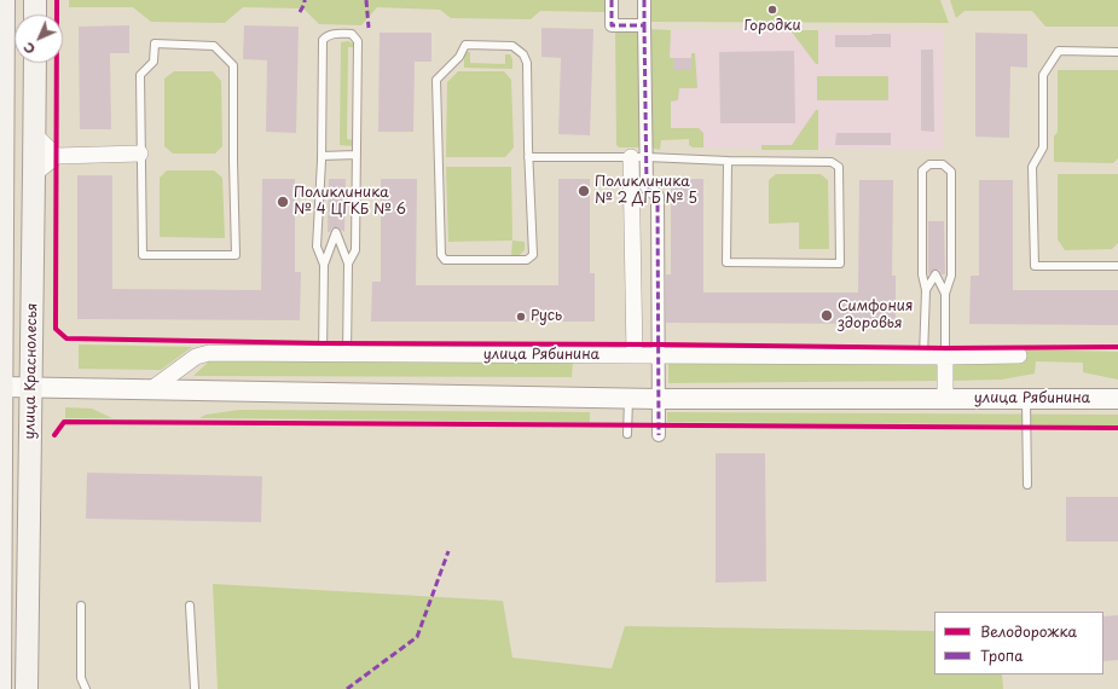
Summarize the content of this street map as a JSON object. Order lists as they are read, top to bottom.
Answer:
{
  "streets": {
    "main road": ["улица Краснолесья"],
    "street": ["улица Рябинина"]
  },
  "crossings": [
    ["улица Рябинина", "улица Краснолесья"]
  ],
  "places": [
    "Городки",
    "Поликлиника № 2 ДГБ № 5",
    "Поликлиника № 4 ЦГКБ № 6",
    "Симфония здоровья",
    "Русь"
  ],
  "legend": ["Велодорожка", "Тропа"],
  "north": "bottom left"
}
